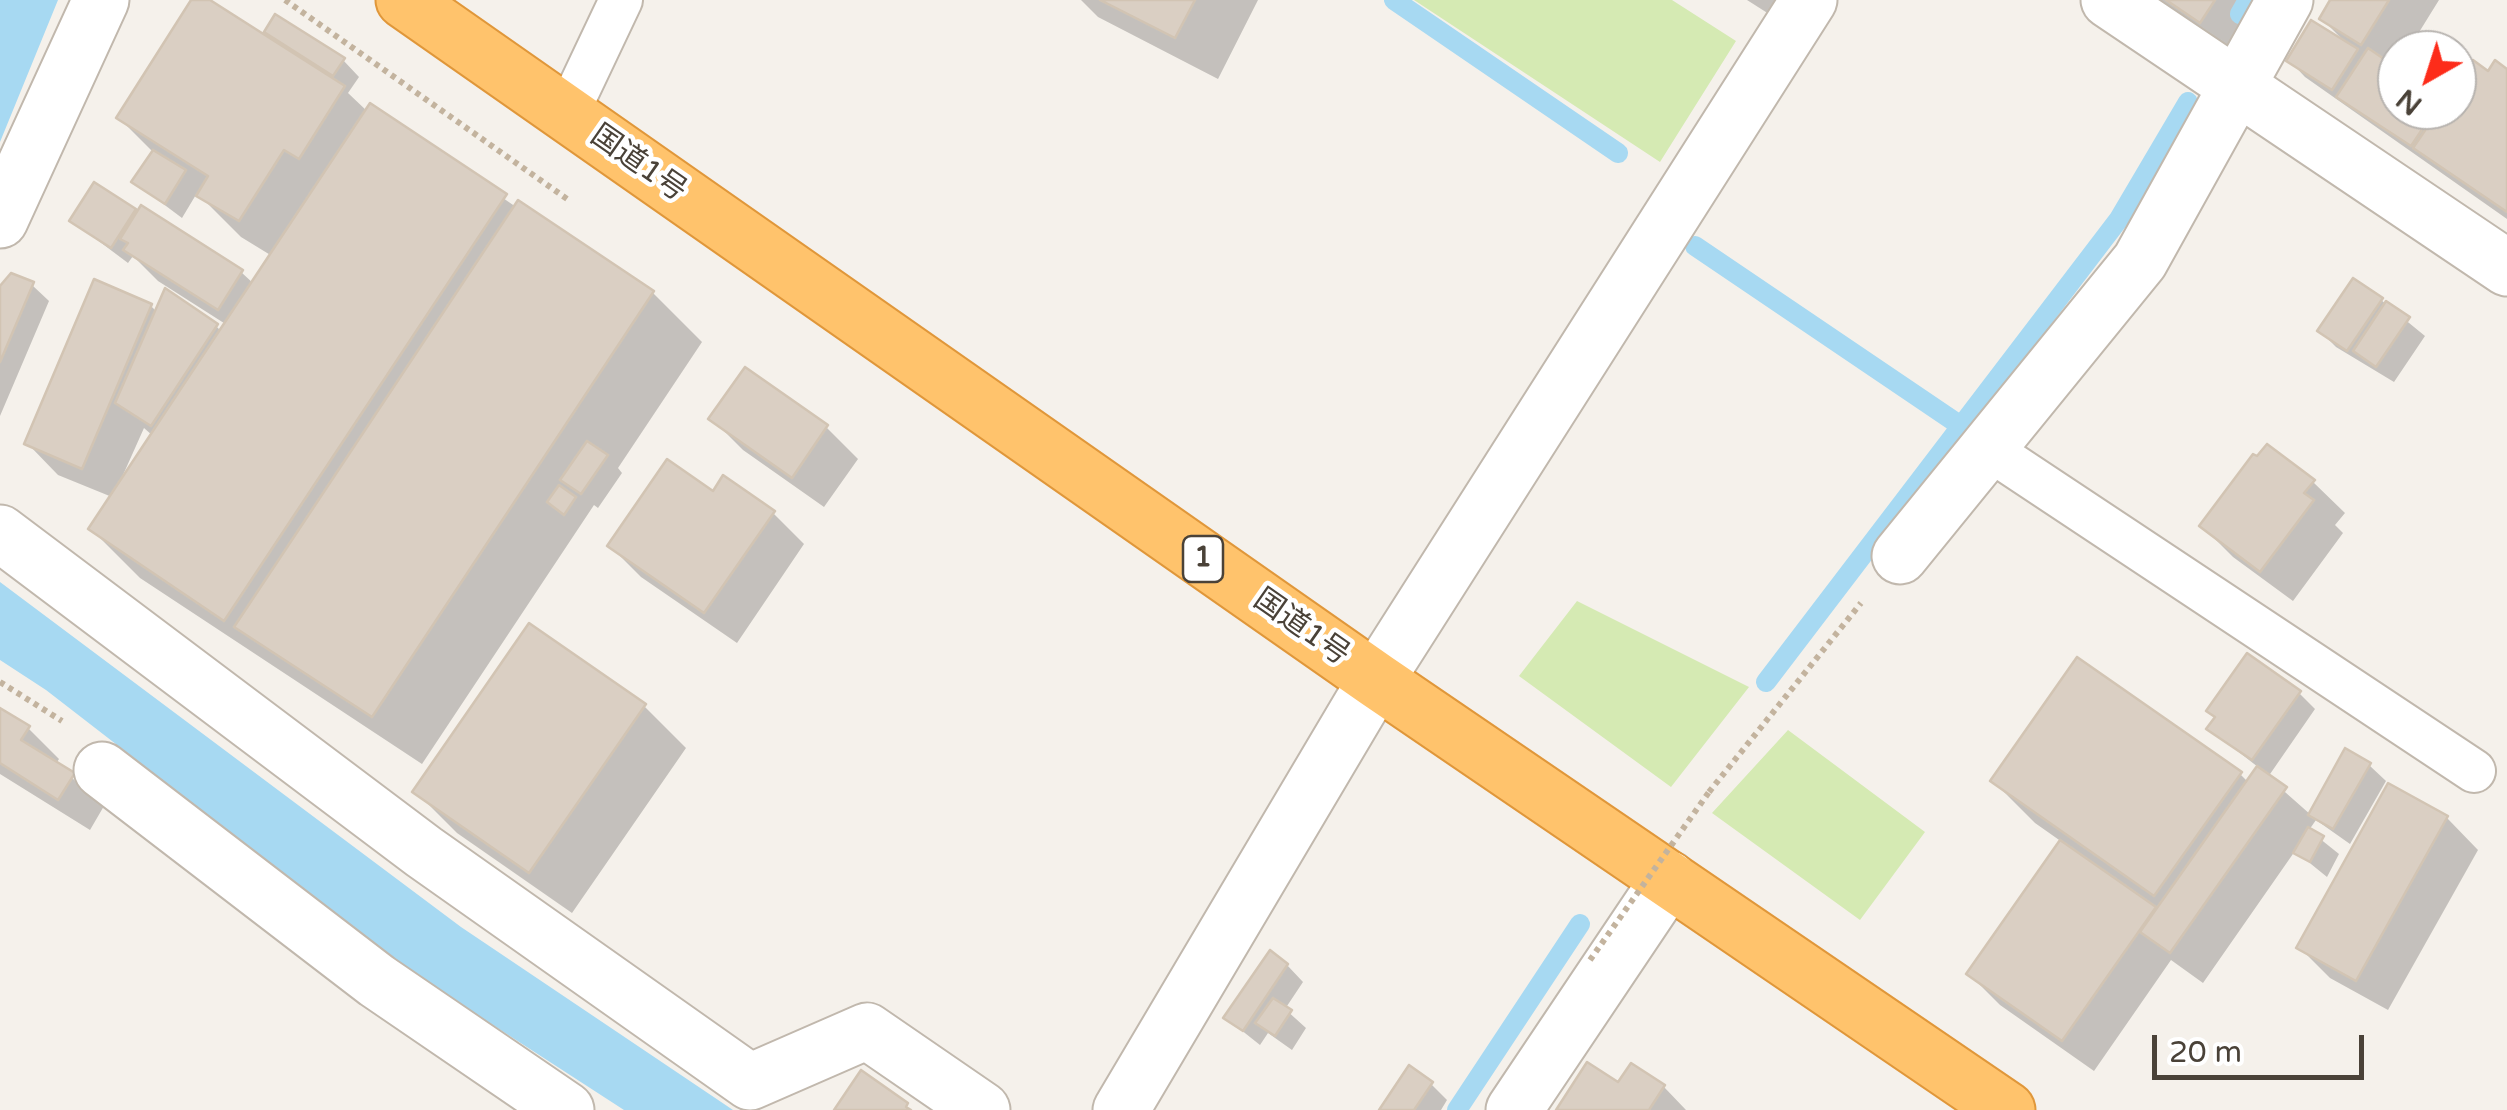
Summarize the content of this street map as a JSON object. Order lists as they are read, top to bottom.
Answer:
{
  "streets": {
    "highway": ["国道1号", "1"]
  },
  "scale_bar": "20 m",
  "north": "bottom left"
}
